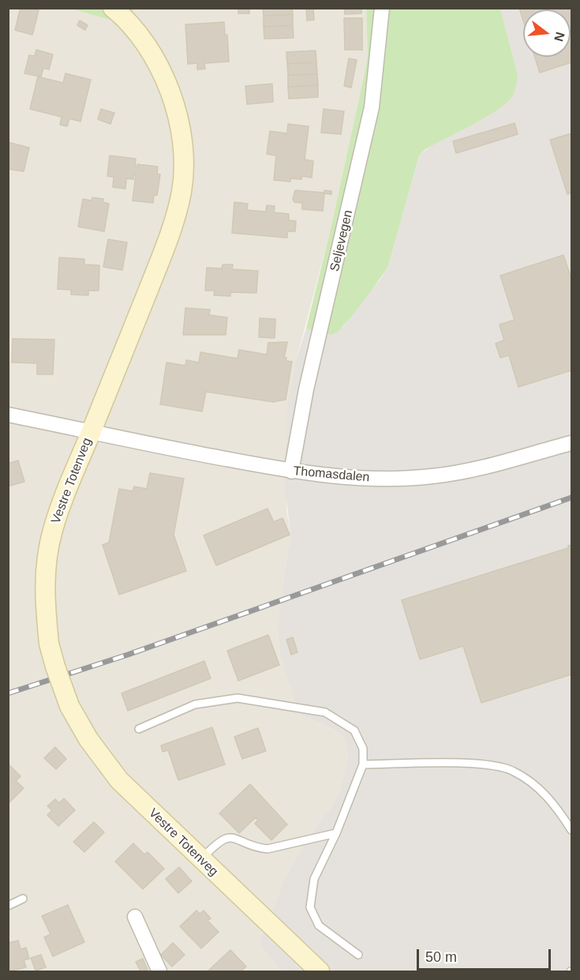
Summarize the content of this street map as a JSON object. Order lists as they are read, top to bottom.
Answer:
{
  "streets": {
    "main road": ["Vestre Totenveg"],
    "street": ["Seljevegen", "Thomasdalen"]
  },
  "crossings": [
    ["Seljevegen", "Thomasdalen"],
    ["Thomasdalen", "Vestre Totenveg"]
  ],
  "scale_bar": "50 m",
  "north": "right"
}
